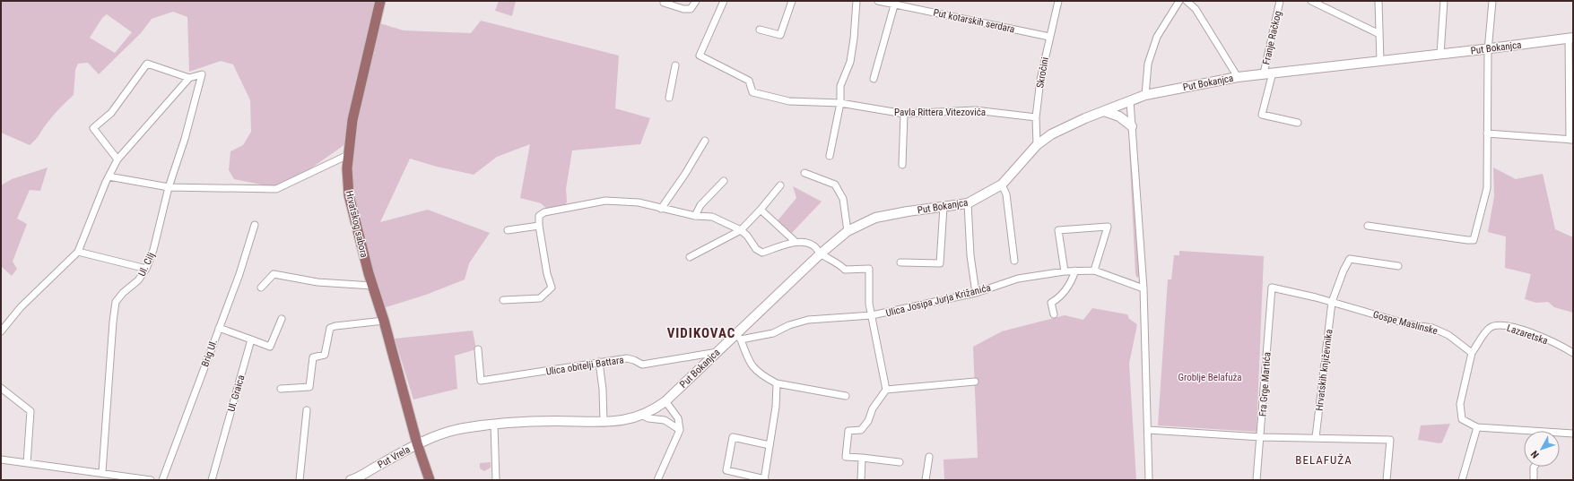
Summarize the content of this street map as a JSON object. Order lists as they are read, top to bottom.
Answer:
{
  "streets": {
    "main road": ["Put Bokanjca", "Hrvatskog sabora", "Put Vrela"],
    "street": [
      "Put kotarskih serdara",
      "Franje Račkog",
      "Skročini",
      "Pavla Rittera Vitezovića",
      "Ul. Cilj",
      "Ulica Josipa Jurja Križanića",
      "Gospe Maslinske",
      "Lazaretska",
      "Brig Ul.",
      "Ulica obitelji Battara",
      "Hrvatskih književnika",
      "Fra Grge Martića",
      "Ul. Graica"
    ]
  },
  "crossings": [
    ["Put kotarskih serdara", "Skročini"],
    ["Franje Račkog", "Put Bokanjca"],
    ["Put Bokanjca", "Skročini"],
    ["Put Bokanjca", "Hrvatskog sabora"],
    ["Put Bokanjca", "Ulica Josipa Jurja Križanića"],
    ["Put Bokanjca", "Ulica obitelji Battara"],
    ["Put Bokanjca", "Put Vrela"],
    ["Skročini", "Pavla Rittera Vitezovića"],
    ["Hrvatskog sabora", "Put Vrela"],
    ["Gospe Maslinske", "Lazaretska"],
    ["Gospe Maslinske", "Hrvatskih književnika"],
    ["Gospe Maslinske", "Fra Grge Martića"]
  ],
  "districts": ["VIDIKOVAC", "BELAFUŽA"],
  "parks": ["Groblje Belafuža"],
  "north": "bottom left"
}
